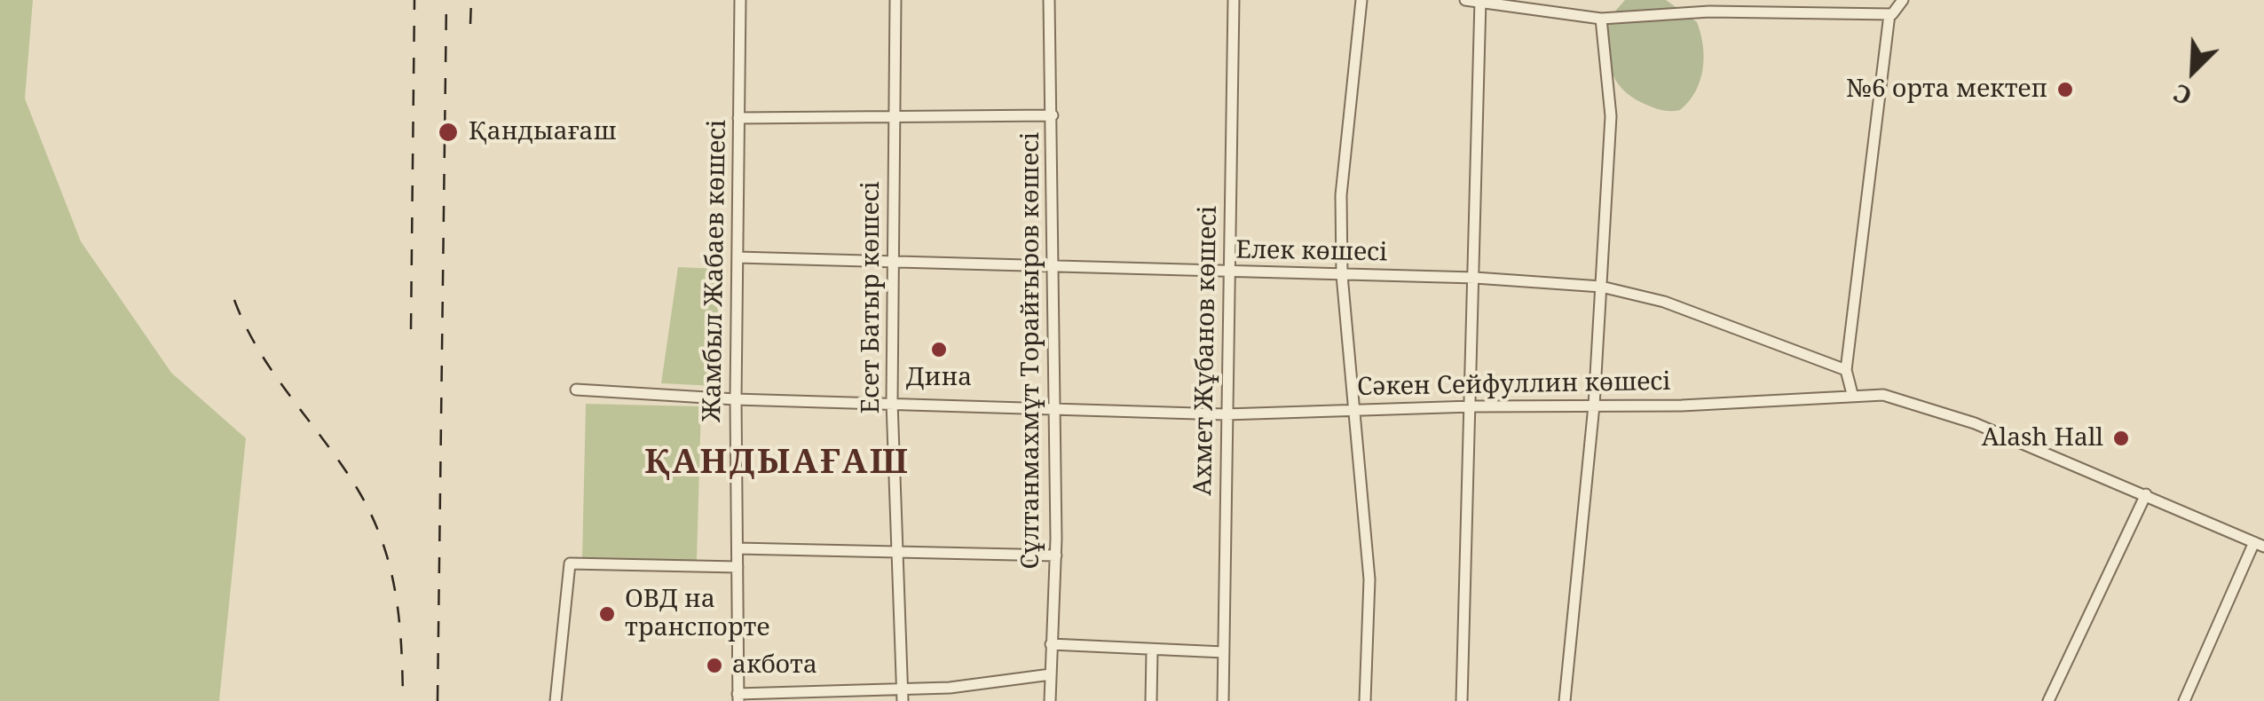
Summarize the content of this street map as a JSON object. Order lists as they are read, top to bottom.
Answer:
{
  "streets": {
    "street": [
      "Елек көшесі",
      "Жамбыл Жабаев көшесі",
      "Есет Батыр көшесі",
      "Сұлтанмахмұт Торайғыров көшесі",
      "Ахмет Жұбанов көшесі",
      "Сәкен Сейфуллин көшесі"
    ]
  },
  "crossings": [
    ["Елек көшесі", "Жамбыл Жабаев көшесі"],
    ["Елек көшесі", "Есет Батыр көшесі"],
    ["Елек көшесі", "Сұлтанмахмұт Торайғыров көшесі"],
    ["Елек көшесі", "Ахмет Жұбанов көшесі"],
    ["Жамбыл Жабаев көшесі", "Сәкен Сейфуллин көшесі"],
    ["Есет Батыр көшесі", "Сәкен Сейфуллин көшесі"],
    ["Сұлтанмахмұт Торайғыров көшесі", "Сәкен Сейфуллин көшесі"],
    ["Ахмет Жұбанов көшесі", "Сәкен Сейфуллин көшесі"]
  ],
  "districts": ["ҚАНДЫАҒАШ"],
  "places": [
    "№6 орта мектеп",
    "Қандыағаш",
    "Дина",
    "Alash Hall",
    "ОВД на транспорте",
    "акбота"
  ],
  "north": "bottom left"
}
